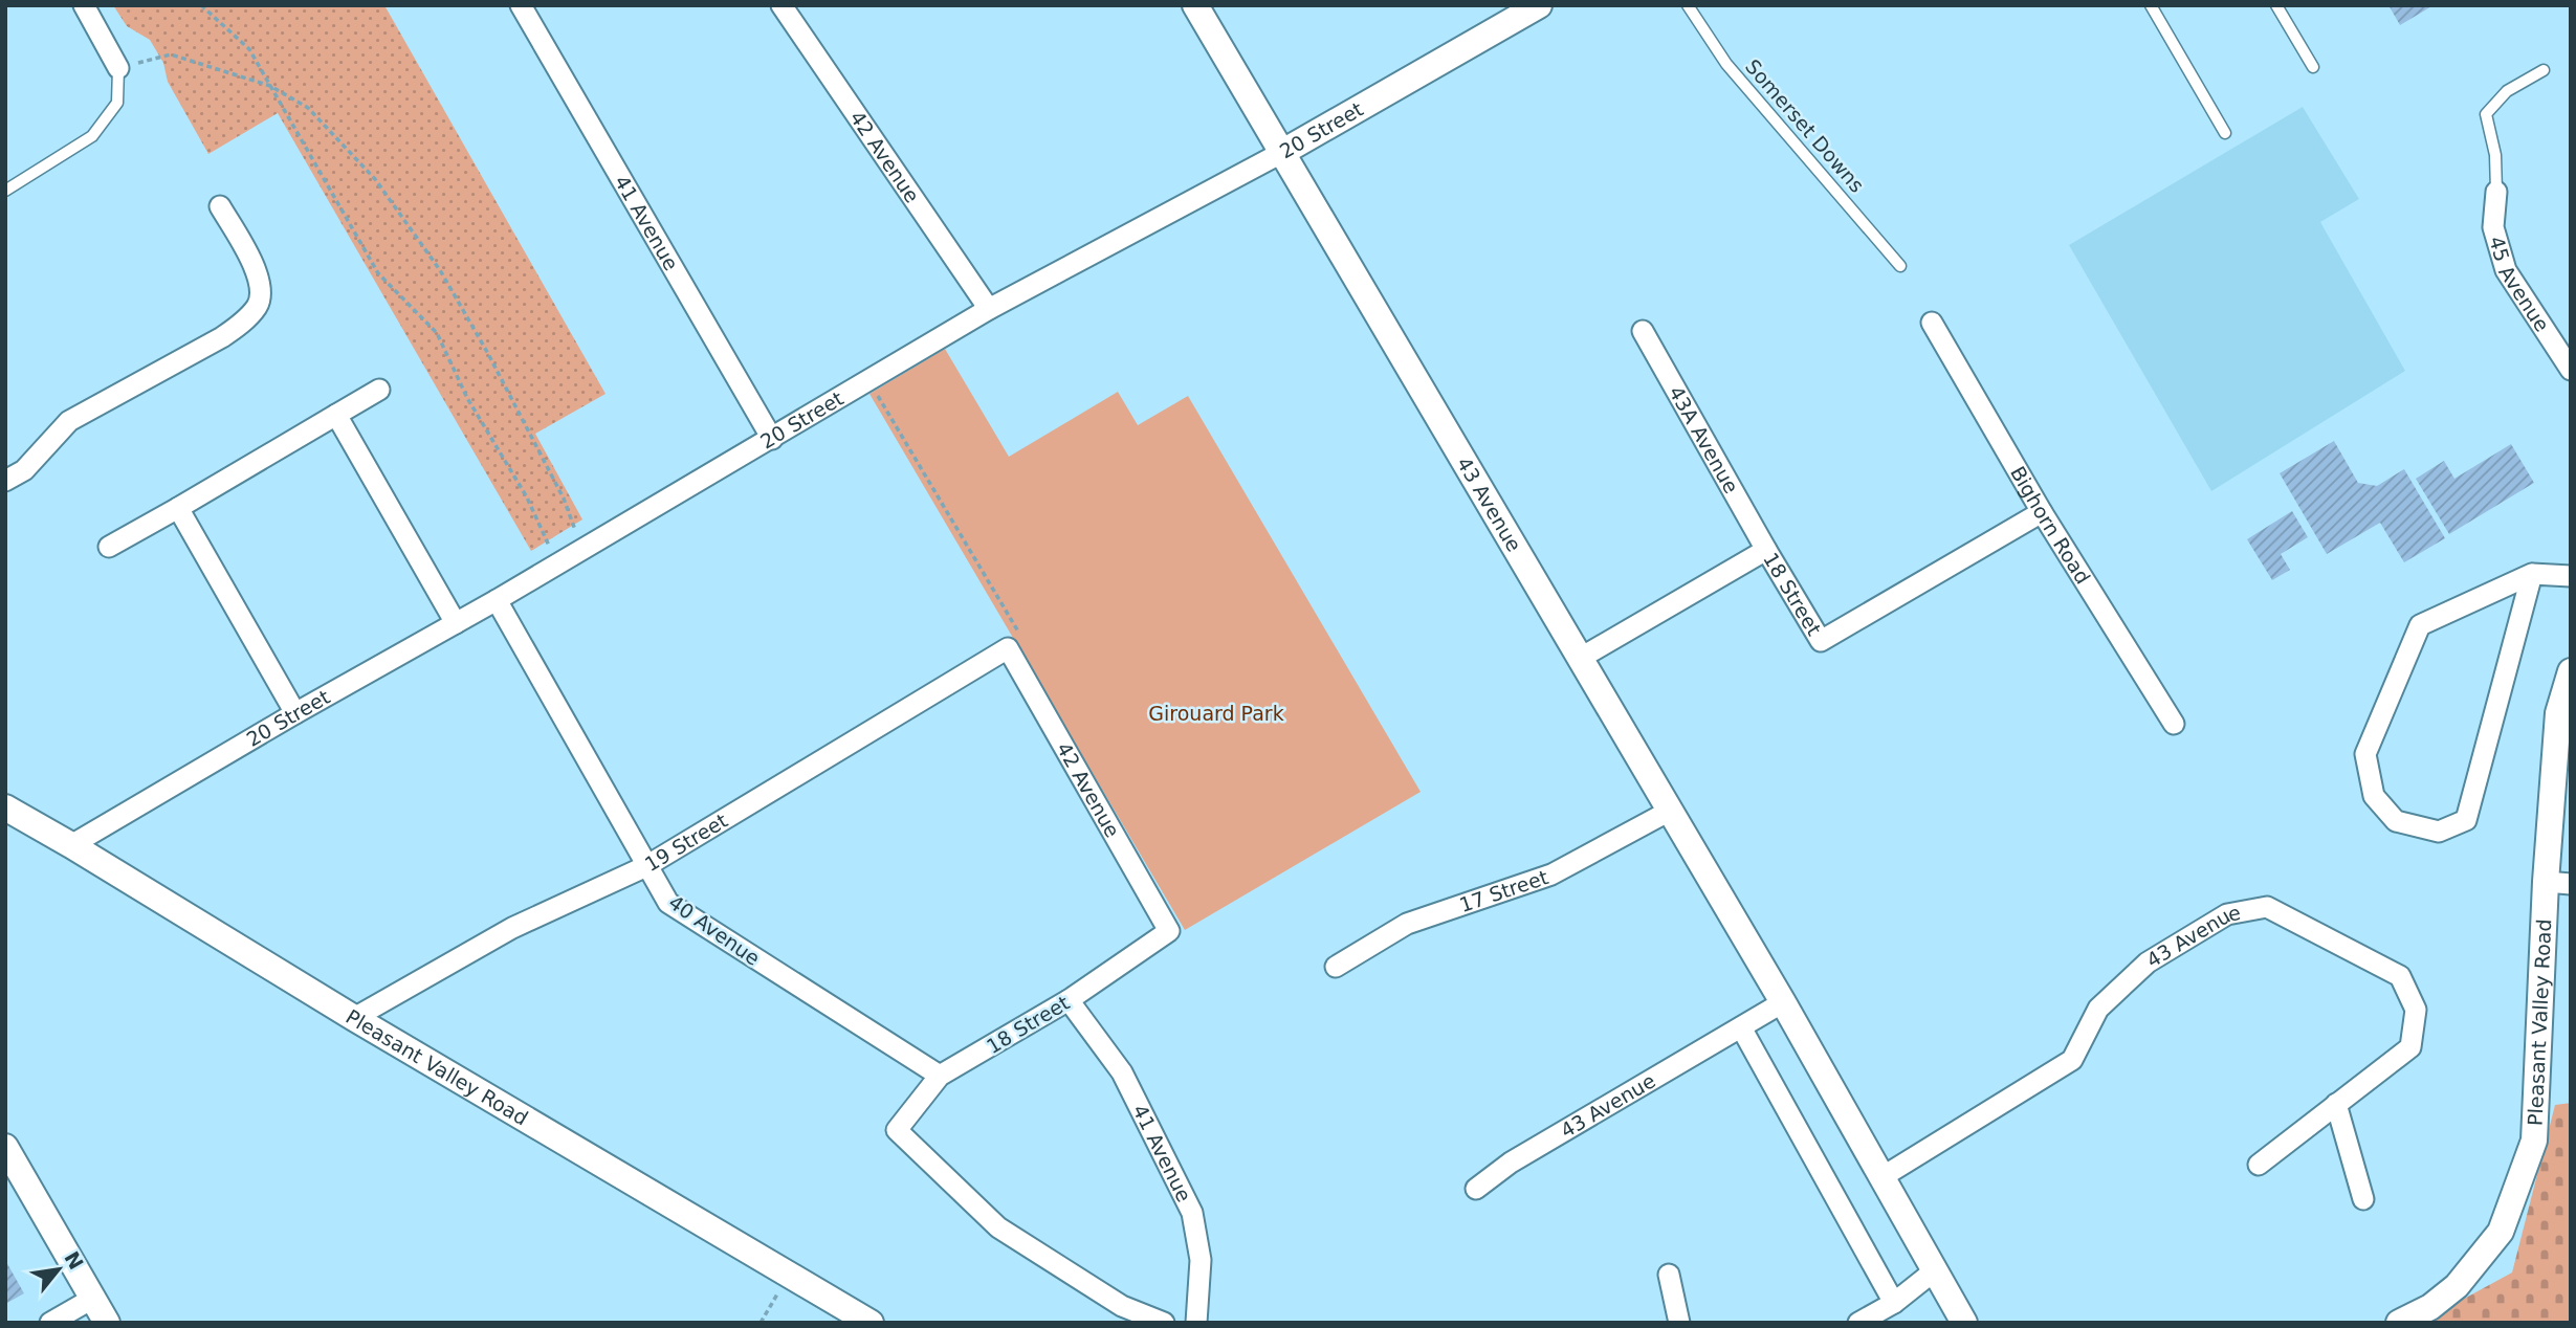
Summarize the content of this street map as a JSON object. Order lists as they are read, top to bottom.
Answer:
{
  "streets": {
    "street": [
      "20 Street",
      "42 Avenue",
      "41 Avenue",
      "45 Avenue",
      "43A Avenue",
      "43 Avenue",
      "Bighorn Road",
      "18 Street",
      "19 Street",
      "17 Street",
      "40 Avenue",
      "Pleasant Valley Road"
    ],
    "lane": ["Somerset Downs"]
  },
  "crossings": [
    ["20 Street", "42 Avenue"],
    ["20 Street", "41 Avenue"],
    ["20 Street", "43 Avenue"],
    ["20 Street", "40 Avenue"],
    ["20 Street", "Pleasant Valley Road"],
    ["42 Avenue", "18 Street"],
    ["42 Avenue", "19 Street"],
    ["41 Avenue", "18 Street"],
    ["43A Avenue", "18 Street"],
    ["43 Avenue", "18 Street"],
    ["43 Avenue", "17 Street"],
    ["Bighorn Road", "18 Street"],
    ["18 Street", "40 Avenue"],
    ["19 Street", "40 Avenue"],
    ["19 Street", "Pleasant Valley Road"]
  ],
  "parks": ["Girouard Park"],
  "north": "top right"
}
